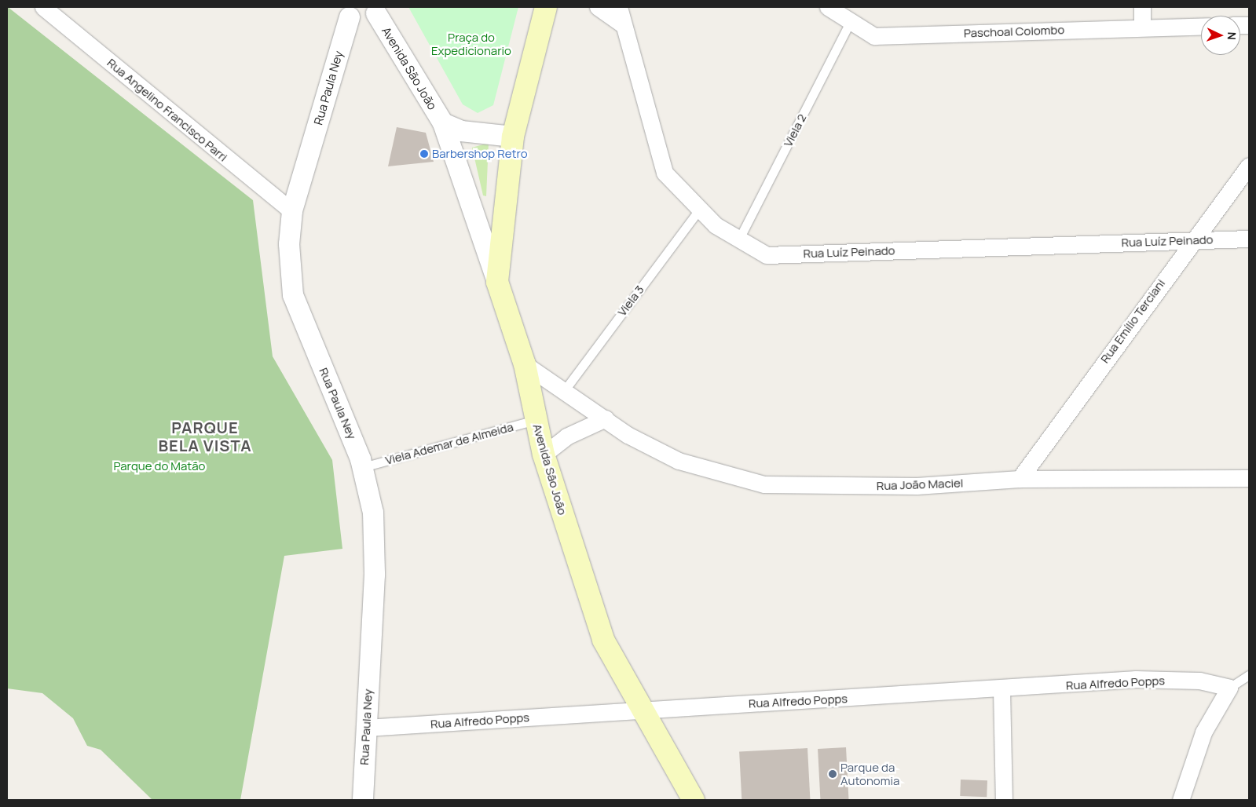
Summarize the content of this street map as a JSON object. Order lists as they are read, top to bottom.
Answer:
{
  "streets": {
    "main road": ["Avenida São João"],
    "street": [
      "Paschoal Colombo",
      "Rua Paula Ney",
      "Rua Angelino Francisco Parri",
      "Rua Luíz Peinado",
      "Rua Emílio Terciani",
      "Rua João Maciel",
      "Rua Alfredo Popps"
    ],
    "lane": ["Viela 2", "Viela 3", "Viela Ademar de Almeida"]
  },
  "crossings": [
    ["Paschoal Colombo", "Viela 2"],
    ["Avenida São João", "Viela Ademar de Almeida"],
    ["Avenida São João", "Rua João Maciel"],
    ["Avenida São João", "Rua Alfredo Popps"],
    ["Rua Paula Ney", "Rua Angelino Francisco Parri"],
    ["Rua Paula Ney", "Viela Ademar de Almeida"],
    ["Rua Paula Ney", "Rua Alfredo Popps"],
    ["Viela 2", "Rua Luíz Peinado"],
    ["Rua Luíz Peinado", "Viela 3"],
    ["Rua Luíz Peinado", "Rua Emílio Terciani"],
    ["Viela 3", "Rua João Maciel"],
    ["Rua Emílio Terciani", "Rua João Maciel"]
  ],
  "districts": ["PARQUE BELA VISTA"],
  "parks": ["Praça do Expedicionario", "Parque do Matão"],
  "places": ["Barbershop Retro", "Parque da Autonomia"],
  "north": "right"
}
